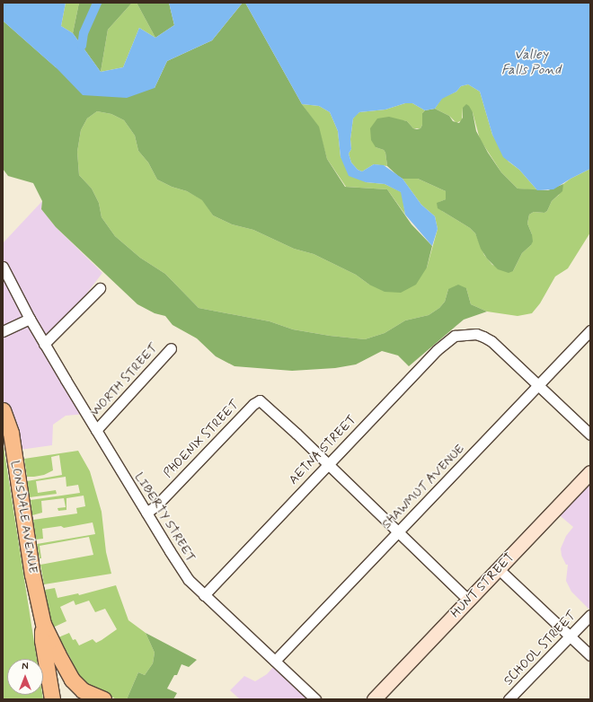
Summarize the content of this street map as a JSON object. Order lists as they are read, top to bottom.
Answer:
{
  "streets": {
    "main road": ["LONSDALE AVENUE", "HUNT STREET"],
    "street": [
      "WORTH STREET",
      "PHOENIX STREET",
      "AETNA STREET",
      "SHAWMUT AVENUE",
      "LIBERTY STREET",
      "SCHOOL STREET"
    ]
  },
  "crossings": [
    ["WORTH STREET", "LIBERTY STREET"],
    ["PHOENIX STREET", "AETNA STREET"],
    ["PHOENIX STREET", "LIBERTY STREET"],
    ["AETNA STREET", "SHAWMUT AVENUE"],
    ["AETNA STREET", "LIBERTY STREET"],
    ["SHAWMUT AVENUE", "LIBERTY STREET"]
  ],
  "water": ["Valley Falls Pond"],
  "north": "top"
}
